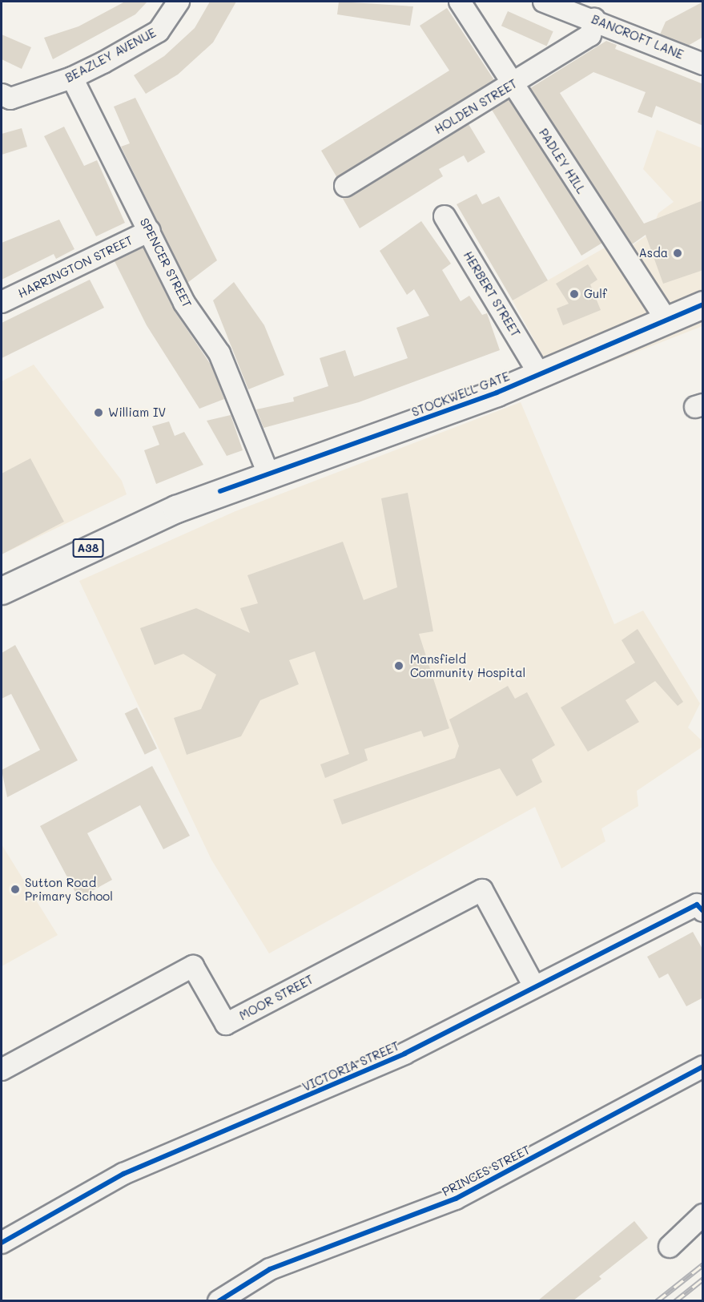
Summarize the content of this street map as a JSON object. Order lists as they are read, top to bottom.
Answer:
{
  "streets": {
    "highway": ["STOCKWELL GATE", "A38"],
    "street": [
      "BANCROFT LANE",
      "BEAZLEY AVENUE",
      "HOLDEN STREET",
      "PADLEY HILL",
      "SPENCER STREET",
      "HARRINGTON STREET",
      "HERBERT STREET",
      "MOOR STREET",
      "VICTORIA STREET",
      "PRINCES STREET"
    ]
  },
  "crossings": [
    ["BANCROFT LANE", "HOLDEN STREET"],
    ["BEAZLEY AVENUE", "SPENCER STREET"],
    ["HOLDEN STREET", "PADLEY HILL"],
    ["PADLEY HILL", "STOCKWELL GATE"],
    ["SPENCER STREET", "HARRINGTON STREET"],
    ["SPENCER STREET", "STOCKWELL GATE"],
    ["HERBERT STREET", "STOCKWELL GATE"],
    ["MOOR STREET", "VICTORIA STREET"]
  ],
  "places": [
    "Asda",
    "Gulf",
    "William IV",
    "Mansfield Community Hospital",
    "Sutton Road Primary School"
  ]
}
